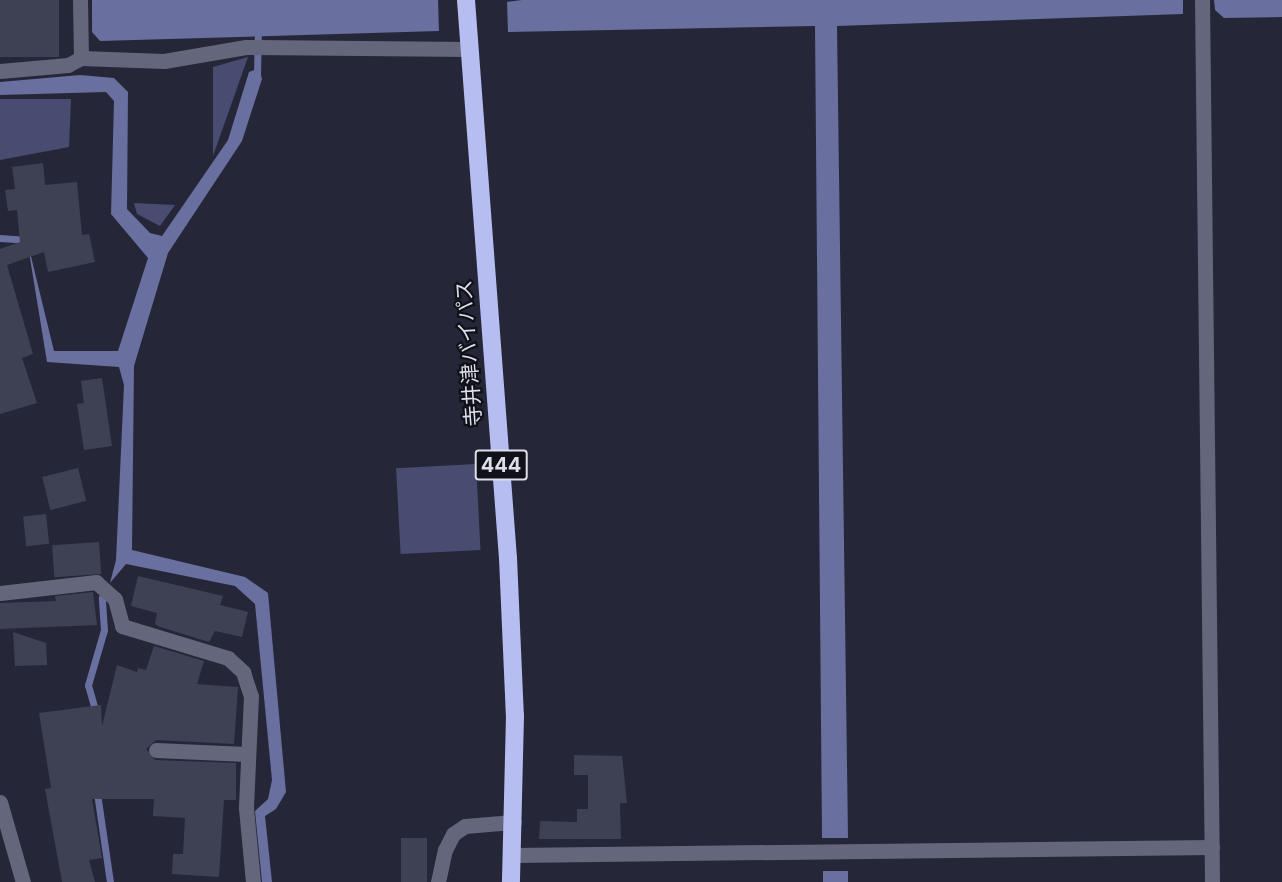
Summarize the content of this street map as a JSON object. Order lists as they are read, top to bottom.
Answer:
{
  "streets": {
    "highway": ["寺井津バイパス", "444"]
  }
}
